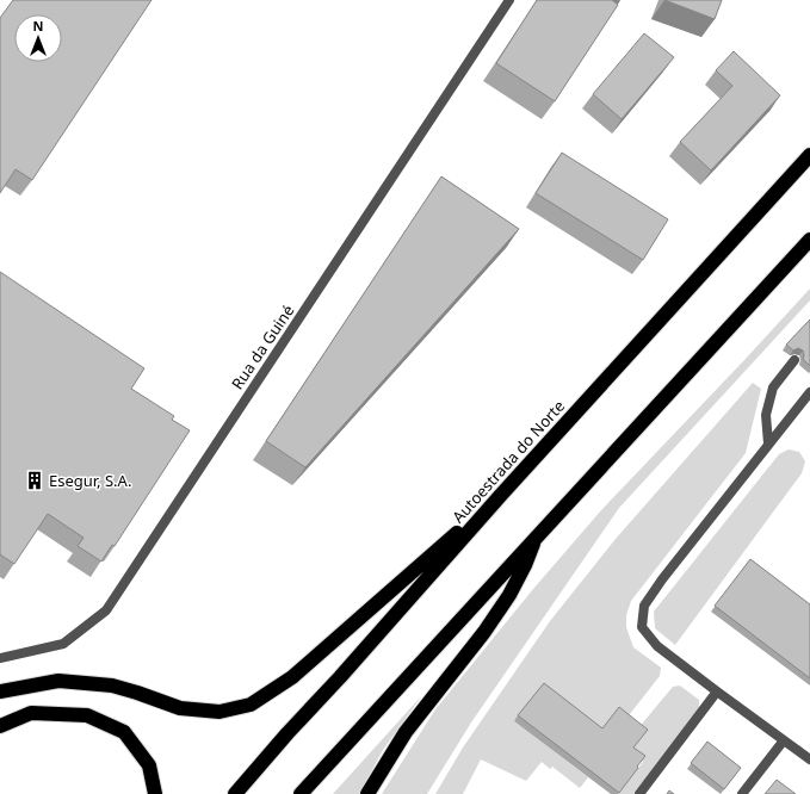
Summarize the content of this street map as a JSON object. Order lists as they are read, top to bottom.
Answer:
{
  "streets": {
    "highway": ["Autoestrada do Norte"],
    "street": ["Rua da Guiné"]
  },
  "places": {
    "building": ["Esegur, S.A."]
  },
  "north": "top"
}
